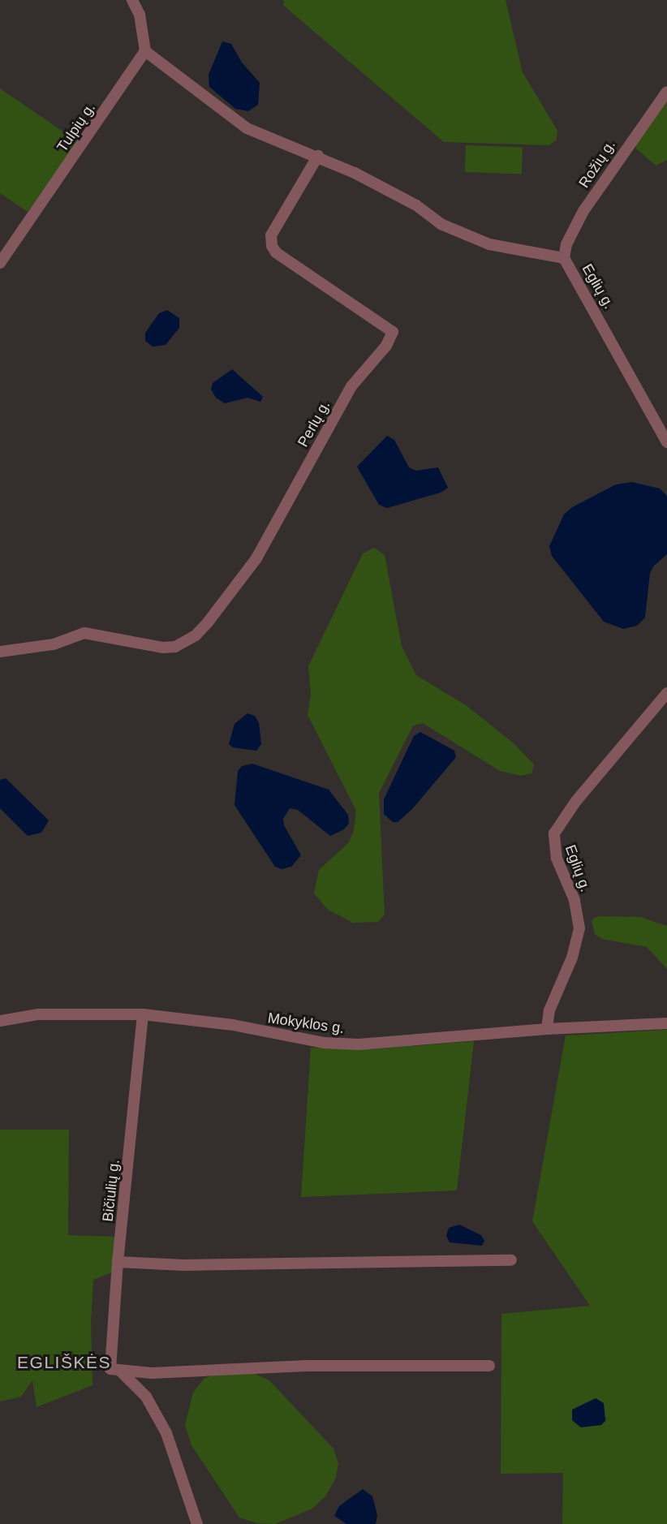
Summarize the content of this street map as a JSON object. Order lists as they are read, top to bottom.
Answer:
{
  "streets": {
    "street": [
      "Tulpių g.",
      "Rožių g.",
      "Eglių g.",
      "Perlų g.",
      "Mokyklos g.",
      "Bičiulių g."
    ]
  },
  "crossings": [
    ["Rožių g.", "Eglių g."],
    ["Eglių g.", "Perlų g."],
    ["Eglių g.", "Mokyklos g."],
    ["Mokyklos g.", "Bičiulių g."]
  ],
  "districts": ["EGLIŠKĖS"]
}
